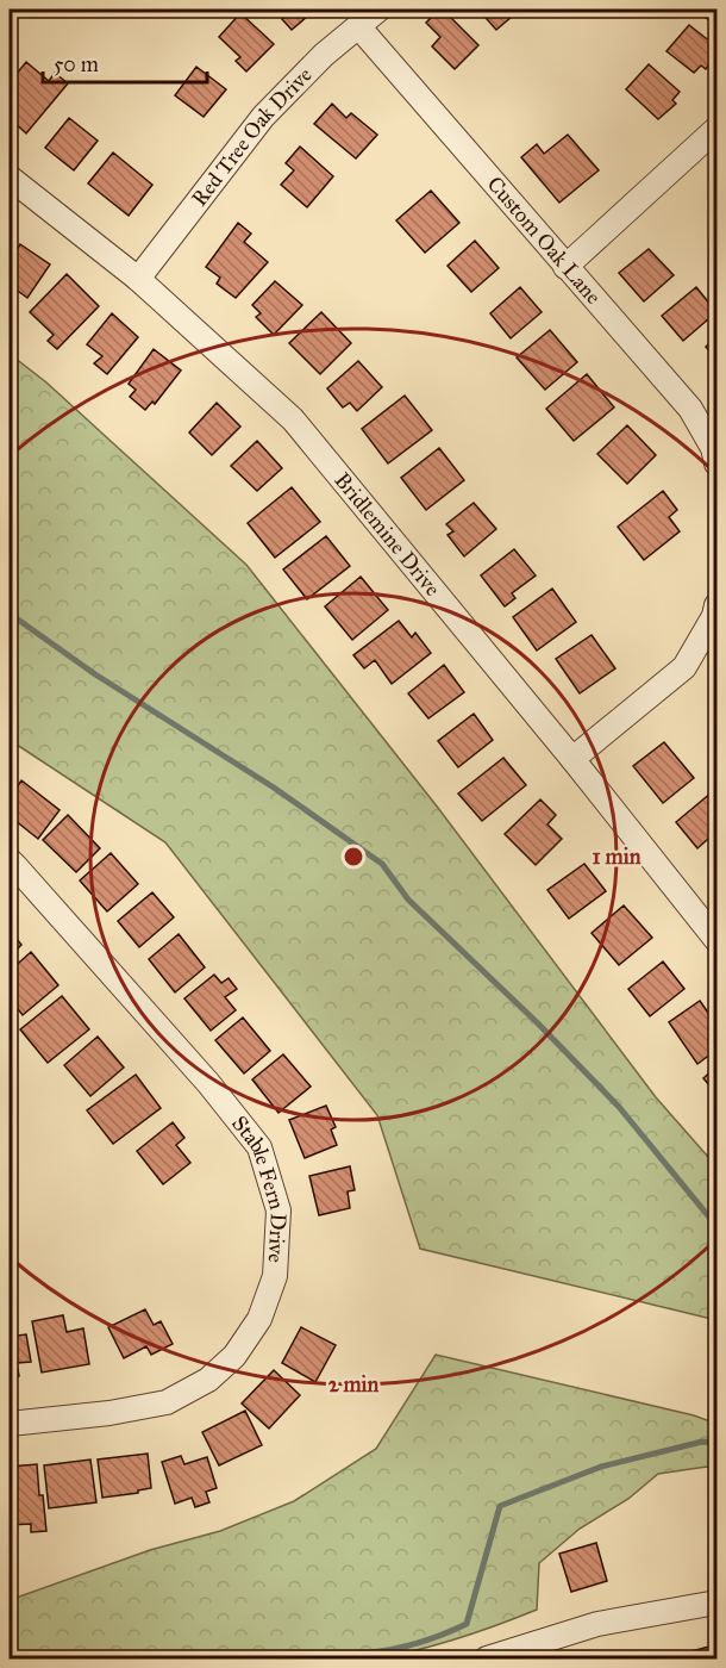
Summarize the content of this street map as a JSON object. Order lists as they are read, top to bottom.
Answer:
{
  "streets": {
    "street": [
      "Red Tree Oak Drive",
      "Custom Oak Lane",
      "Bridlemine Drive",
      "Stable Fern Drive"
    ]
  },
  "crossings": [
    ["Red Tree Oak Drive", "Custom Oak Lane"],
    ["Red Tree Oak Drive", "Bridlemine Drive"]
  ],
  "scale_bar": "50 m",
  "rings": ["1 min", "2 min"]
}
